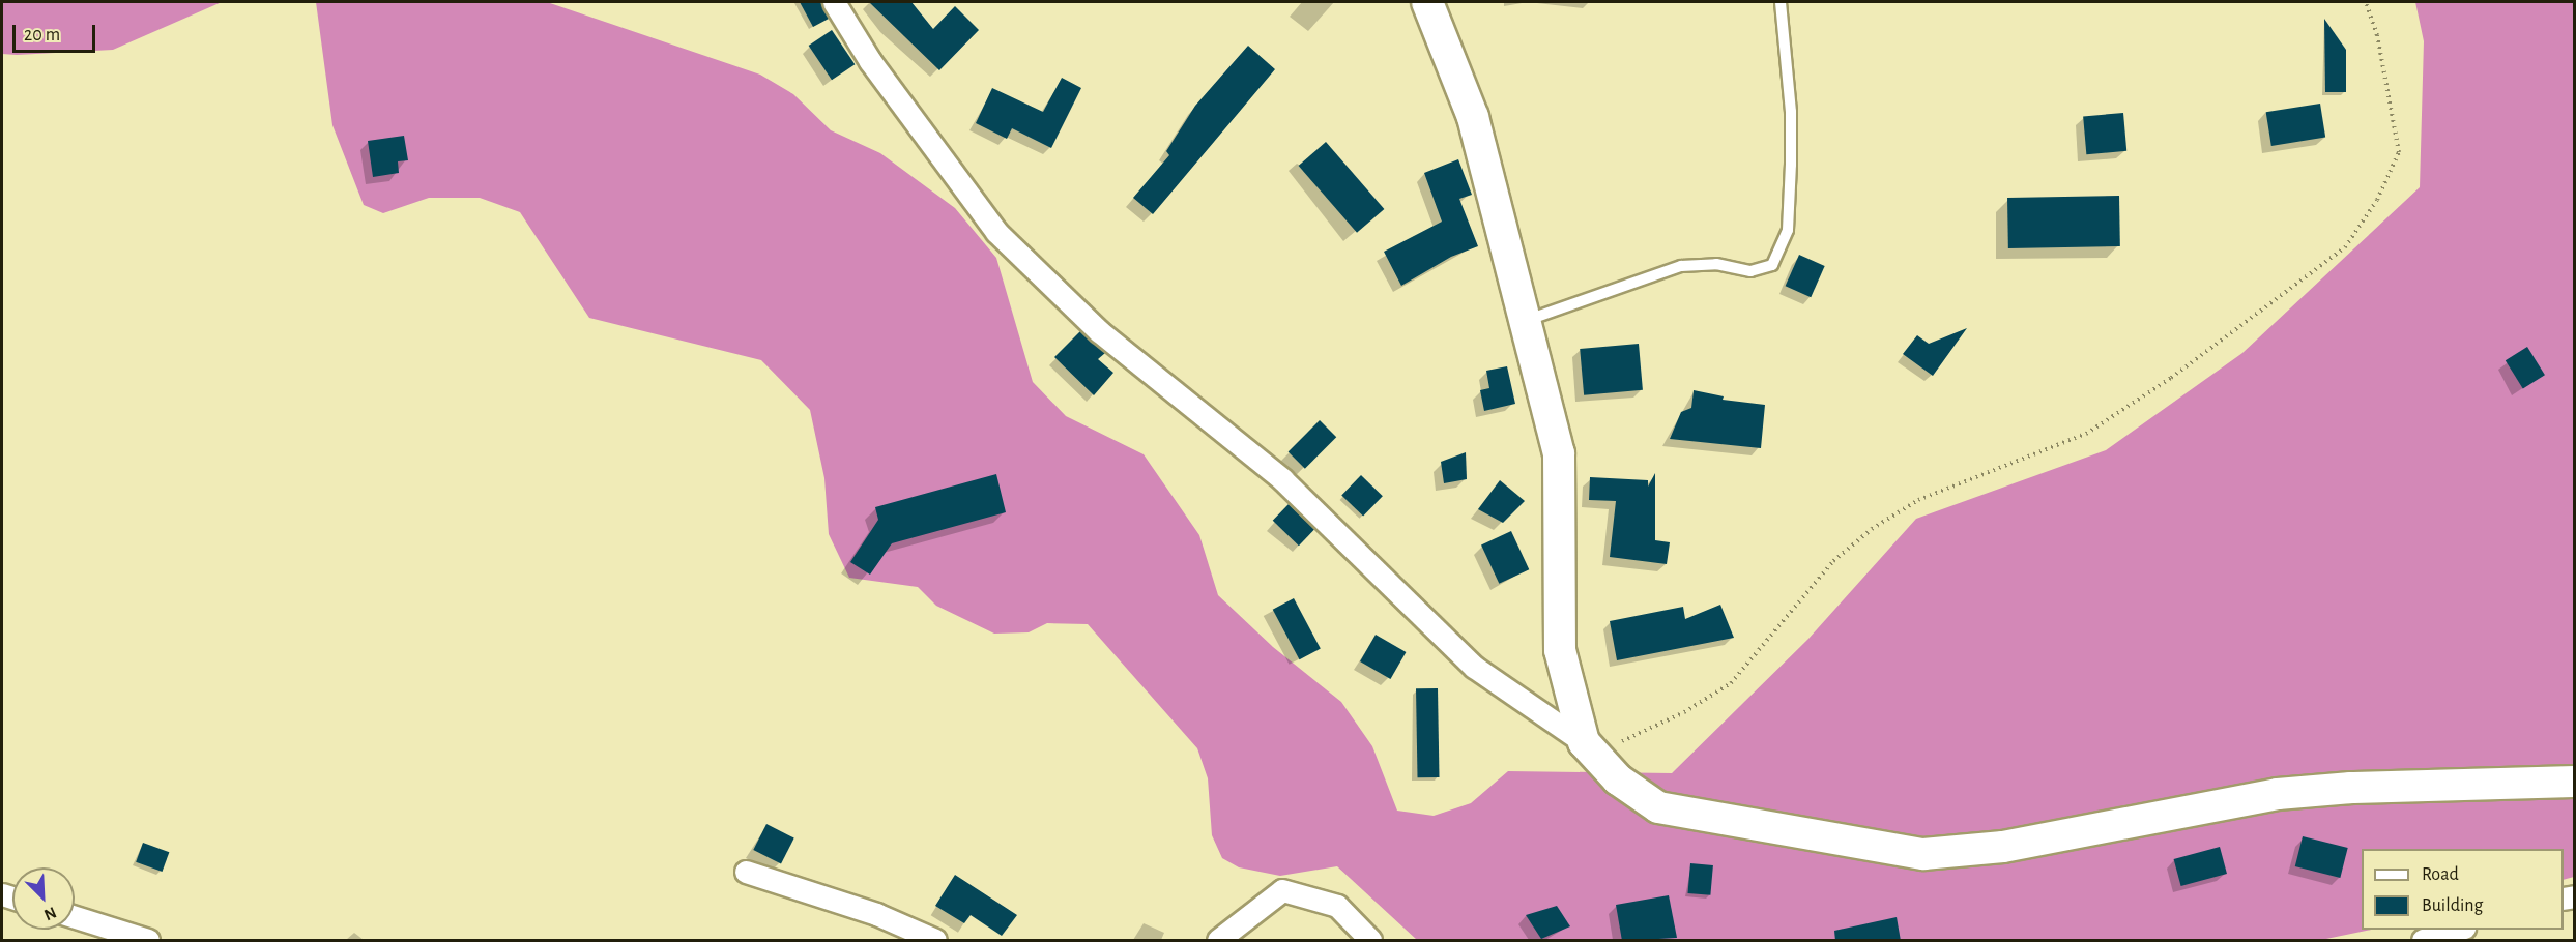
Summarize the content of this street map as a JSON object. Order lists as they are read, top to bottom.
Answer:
{
  "legend": ["Road", "Building"],
  "scale_bar": "20 m",
  "north": "bottom right"
}
